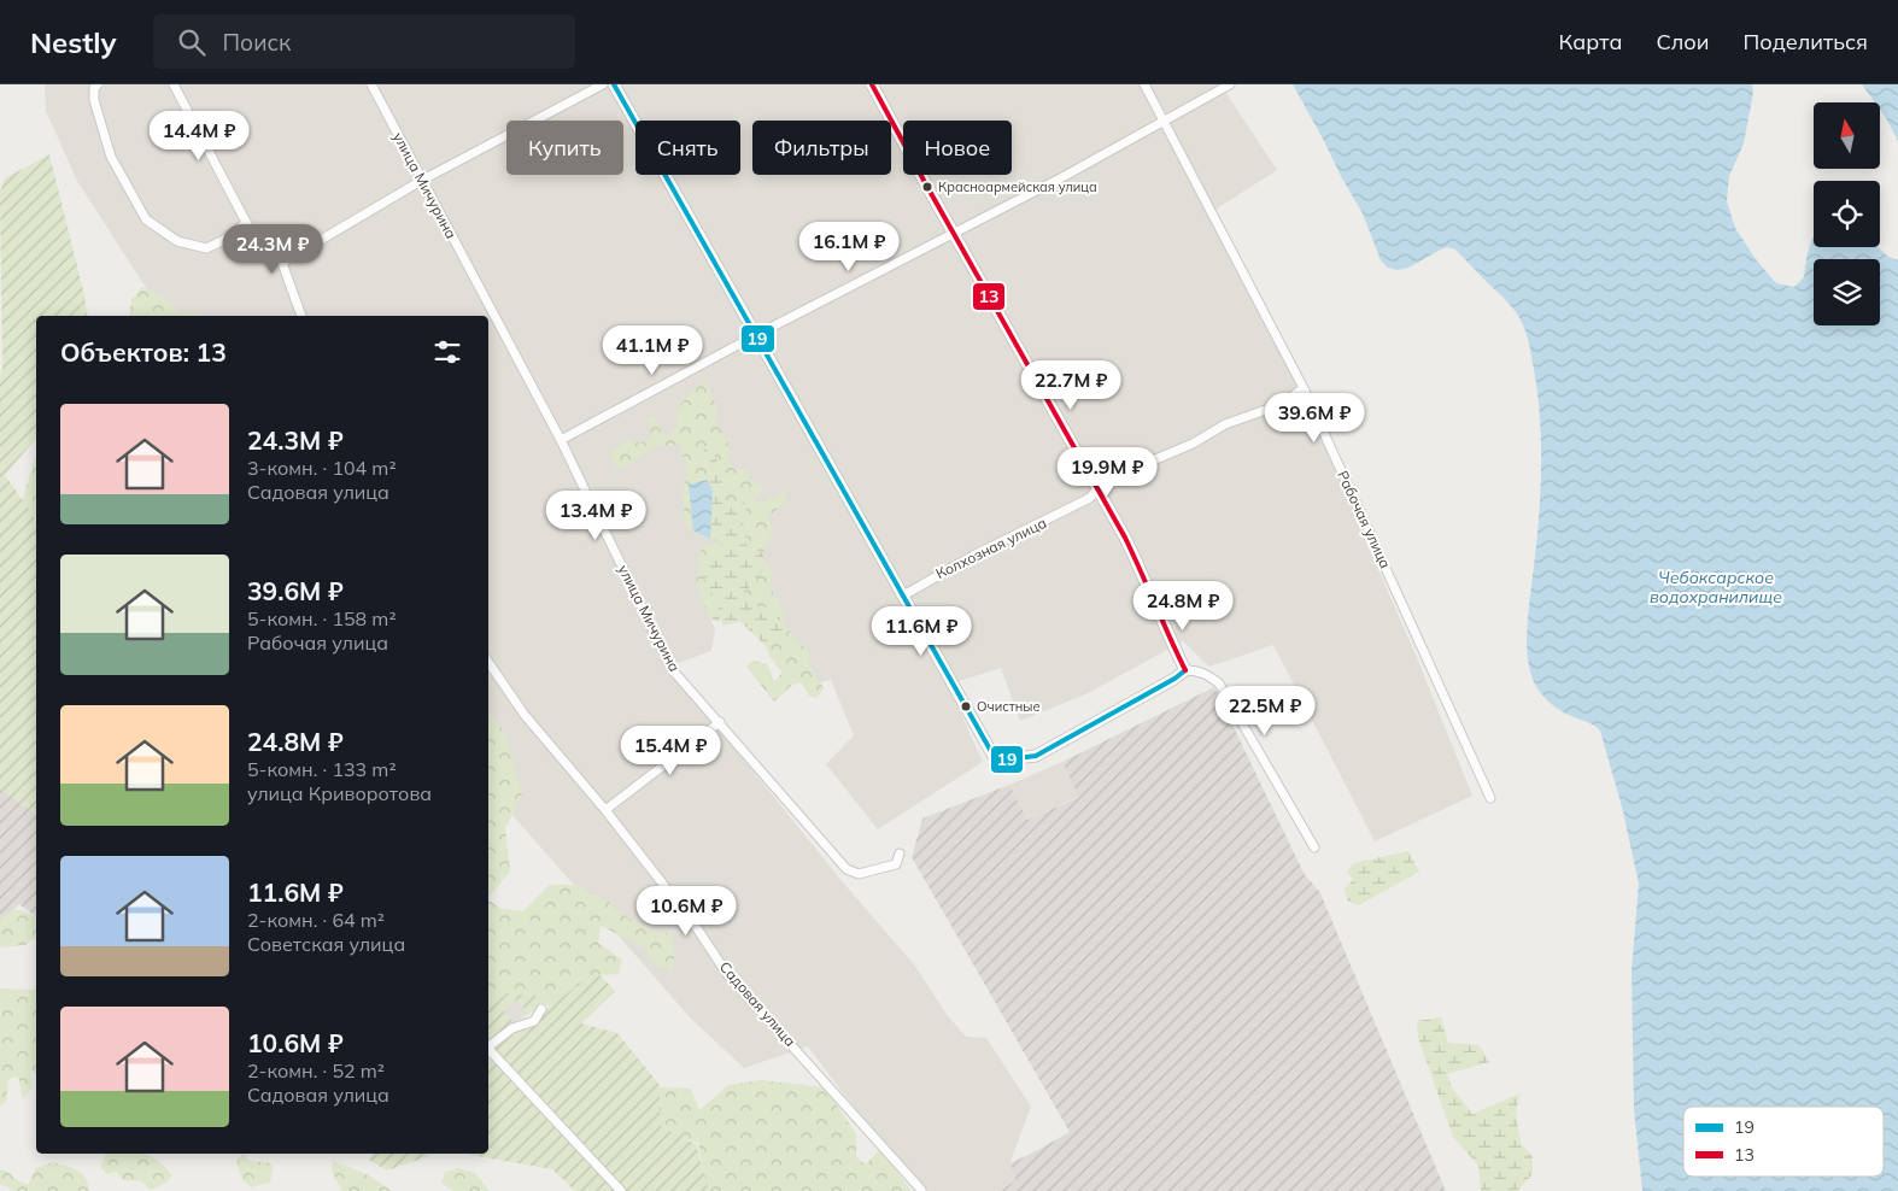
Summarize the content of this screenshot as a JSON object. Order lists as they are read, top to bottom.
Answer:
{
  "streets": {
    "street": [
      "улица Мичурина",
      "Рабочая улица",
      "Колхозная улица",
      "Садовая улица"
    ]
  },
  "crossings": [
    ["Рабочая улица", "Колхозная улица"]
  ],
  "water": ["Чебоксарское водохранилище"],
  "places": ["Красноармейская улица", "Очистные"],
  "lines": ["transit line 19", "transit line 13"],
  "legend": ["19", "13"],
  "north": "top",
  "page": {
    "header": "Nestly",
    "search": "Поиск",
    "nav": ["Карта", "Слои", "Поделиться"],
    "price": [
      "14.4M ₽",
      "16.1M ₽",
      "24.3M ₽",
      "41.1M ₽",
      "22.7M ₽",
      "39.6M ₽",
      "19.9M ₽",
      "13.4M ₽",
      "24.8M ₽",
      "11.6M ₽",
      "22.5M ₽",
      "15.4M ₽",
      "10.6M ₽"
    ],
    "chip": [
      "Купить",
      "Снять",
      "Фильтры",
      "Новое"
    ],
    "heading": "Объектов: 13",
    "list": [
      {
        "name": "24.3M ₽",
        "note": "3-комн. · 104 m² · Садовая улица"
      },
      {
        "name": "39.6M ₽",
        "note": "5-комн. · 158 m² · Рабочая улица"
      },
      {
        "name": "24.8M ₽",
        "note": "5-комн. · 133 m² · улица Криворотова"
      },
      {
        "name": "11.6M ₽",
        "note": "2-комн. · 64 m² · Советская улица"
      },
      {
        "name": "10.6M ₽",
        "note": "2-комн. · 52 m² · Садовая улица"
      }
    ]
  }
}
